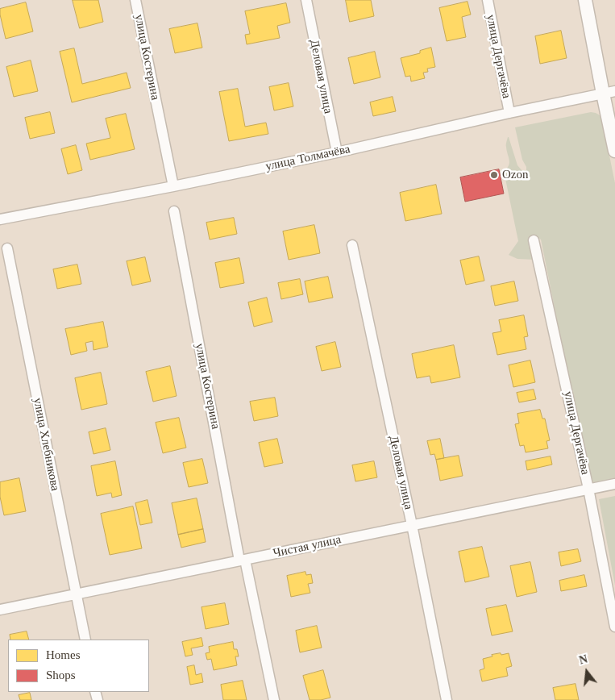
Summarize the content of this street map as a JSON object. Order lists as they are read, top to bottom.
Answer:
{
  "streets": {
    "street": [
      "улица Дергачёва",
      "улица Костерина",
      "Деловая улица",
      "улица Толмачёва",
      "улица Хлебникова",
      "Чистая улица"
    ]
  },
  "crossings": [
    ["улица Дергачёва", "улица Толмачёва"],
    ["улица Дергачёва", "Чистая улица"],
    ["улица Костерина", "улица Толмачёва"],
    ["улица Костерина", "Чистая улица"],
    ["Деловая улица", "улица Толмачёва"],
    ["Деловая улица", "Чистая улица"],
    ["улица Хлебникова", "Чистая улица"]
  ],
  "places": ["Ozon"],
  "legend": ["Homes", "Shops"],
  "north": "top"
}
